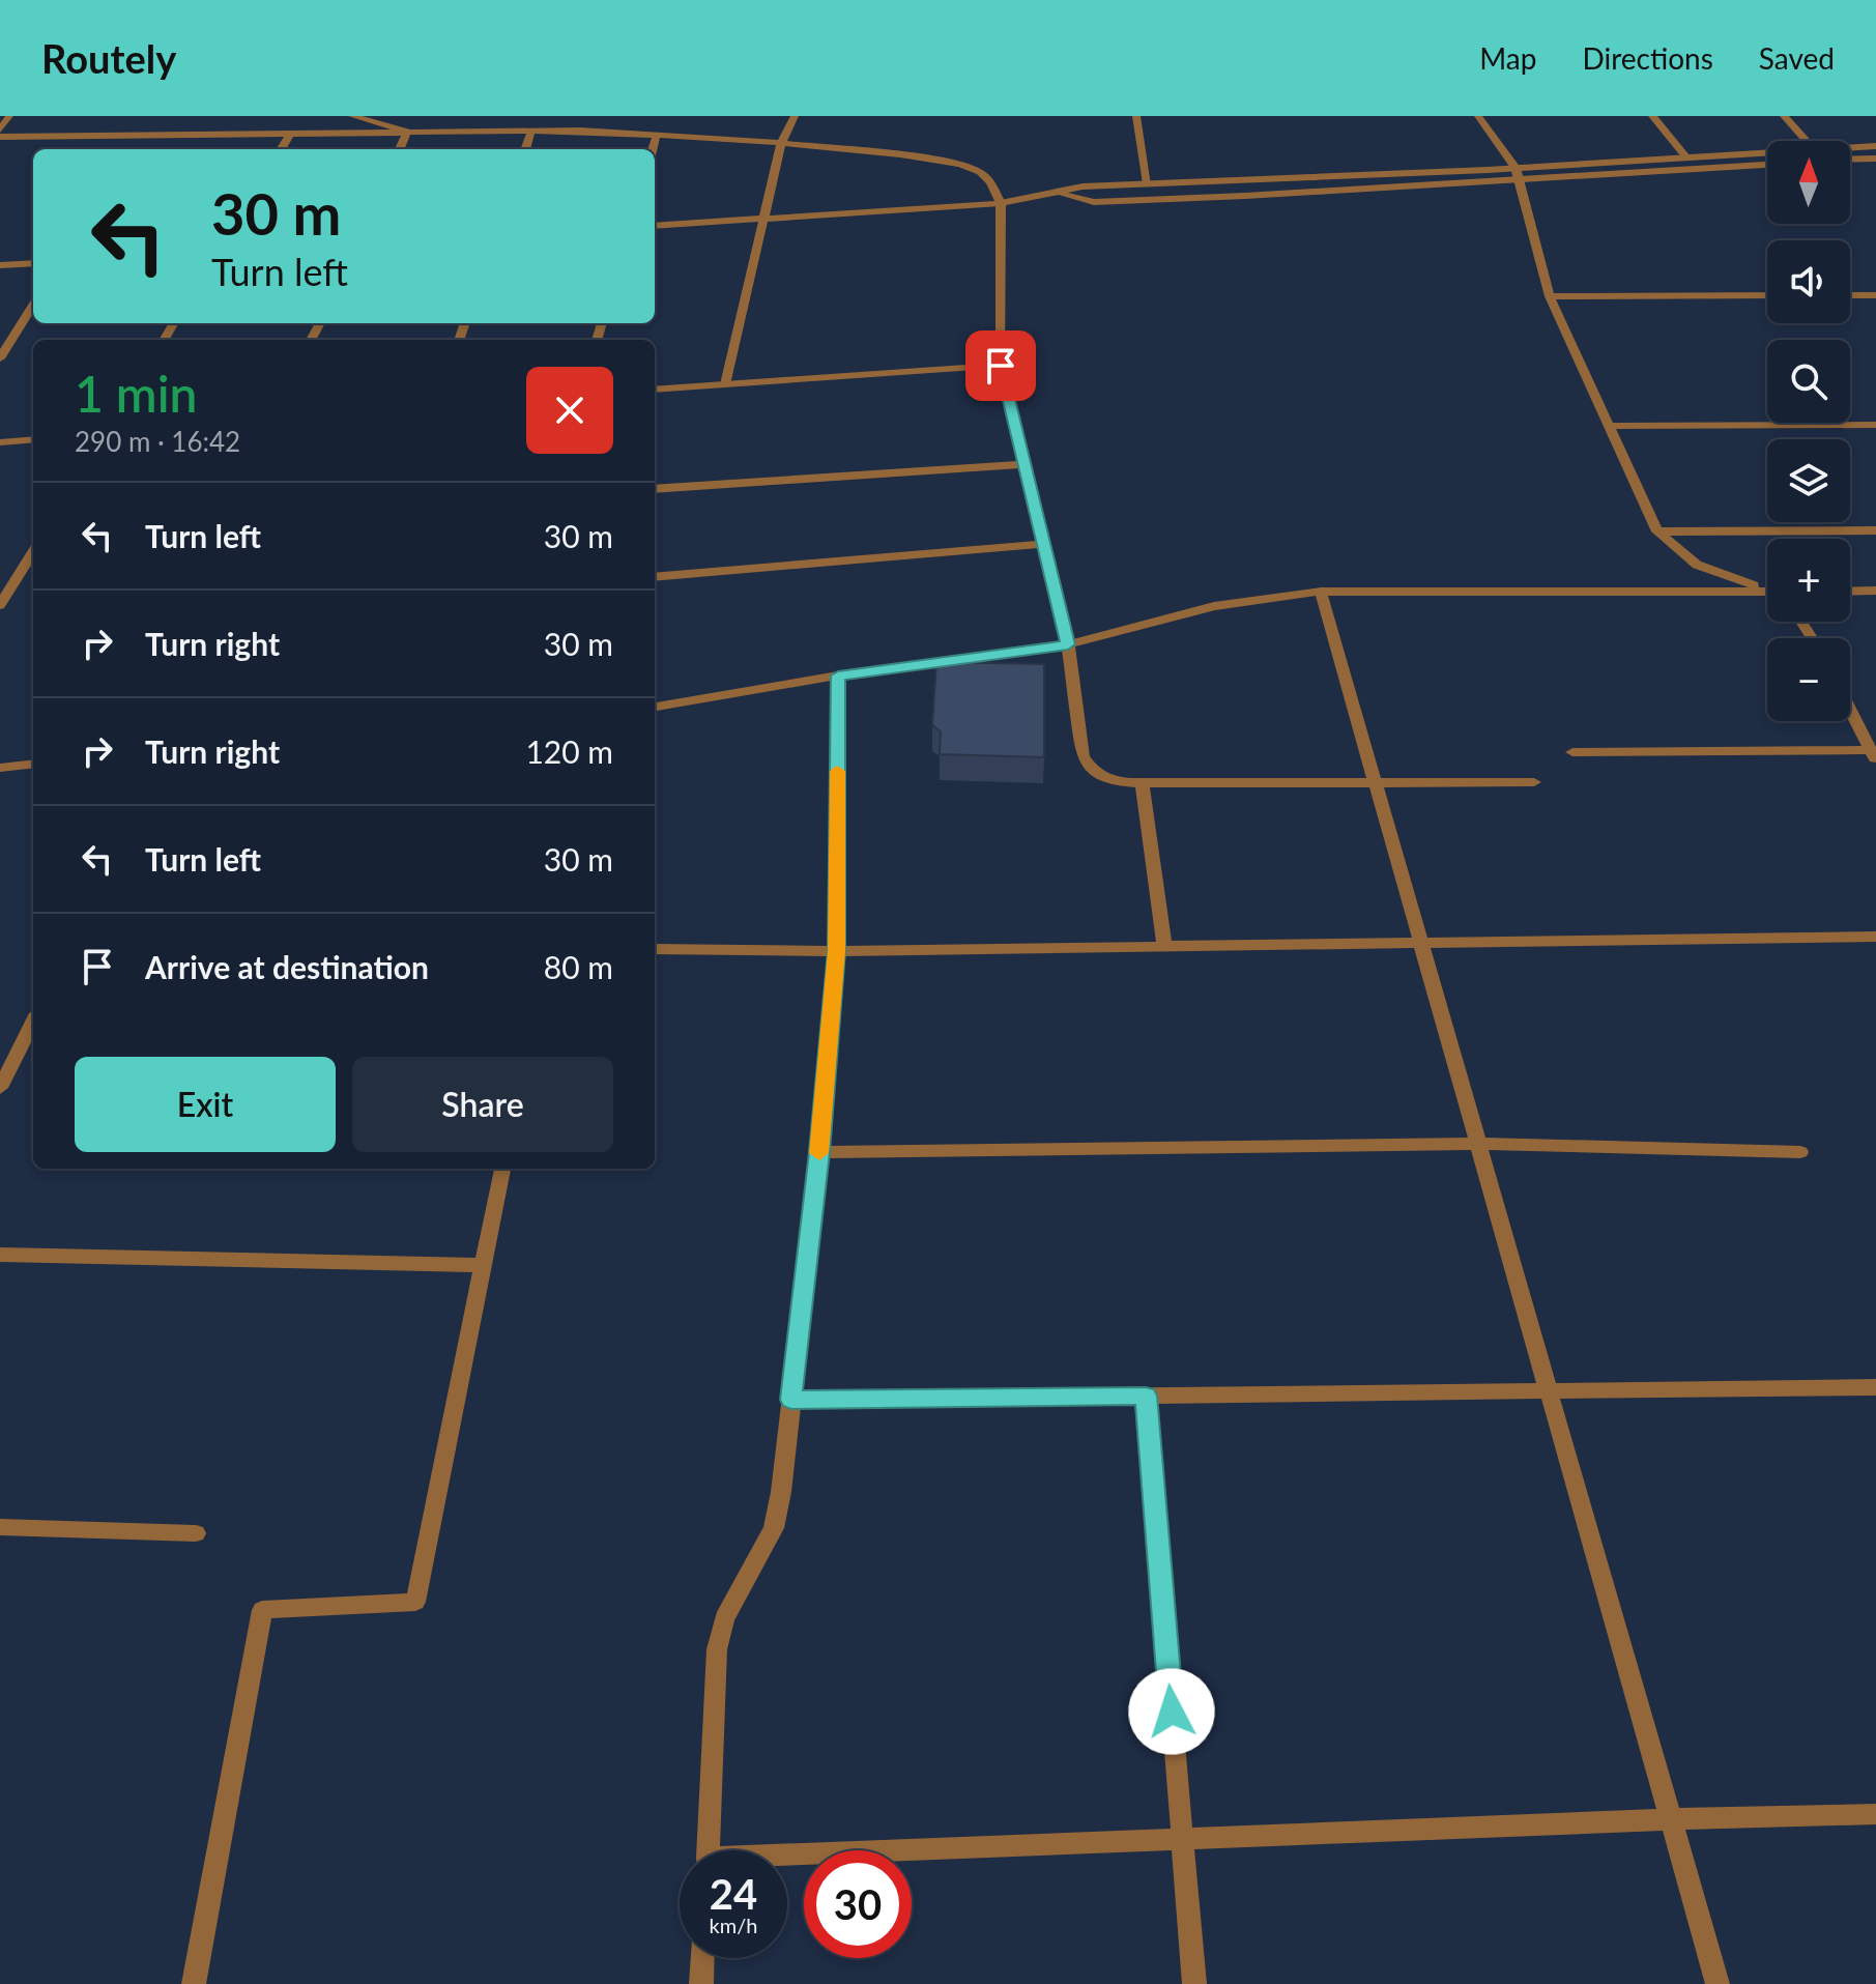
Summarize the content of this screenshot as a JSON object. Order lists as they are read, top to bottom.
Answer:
{
  "north": "top",
  "page": {
    "header": "Routely",
    "nav": ["Map", "Directions", "Saved"],
    "map_buttons": ["+", "−"],
    "turn": ["30 m", "Turn left"],
    "heading": ["1 min", "290 m · 16:42"],
    "list": [
      {
        "name": "Turn left",
        "value": "30 m"
      },
      {
        "name": "Turn right",
        "value": "30 m"
      },
      {
        "name": "Turn right",
        "value": "120 m"
      },
      {
        "name": "Turn left",
        "value": "30 m"
      },
      {
        "name": "Arrive at destination",
        "value": "80 m"
      }
    ],
    "buttons": ["Exit", "Share"],
    "speed": "24 km/h",
    "limit": "30"
  }
}
